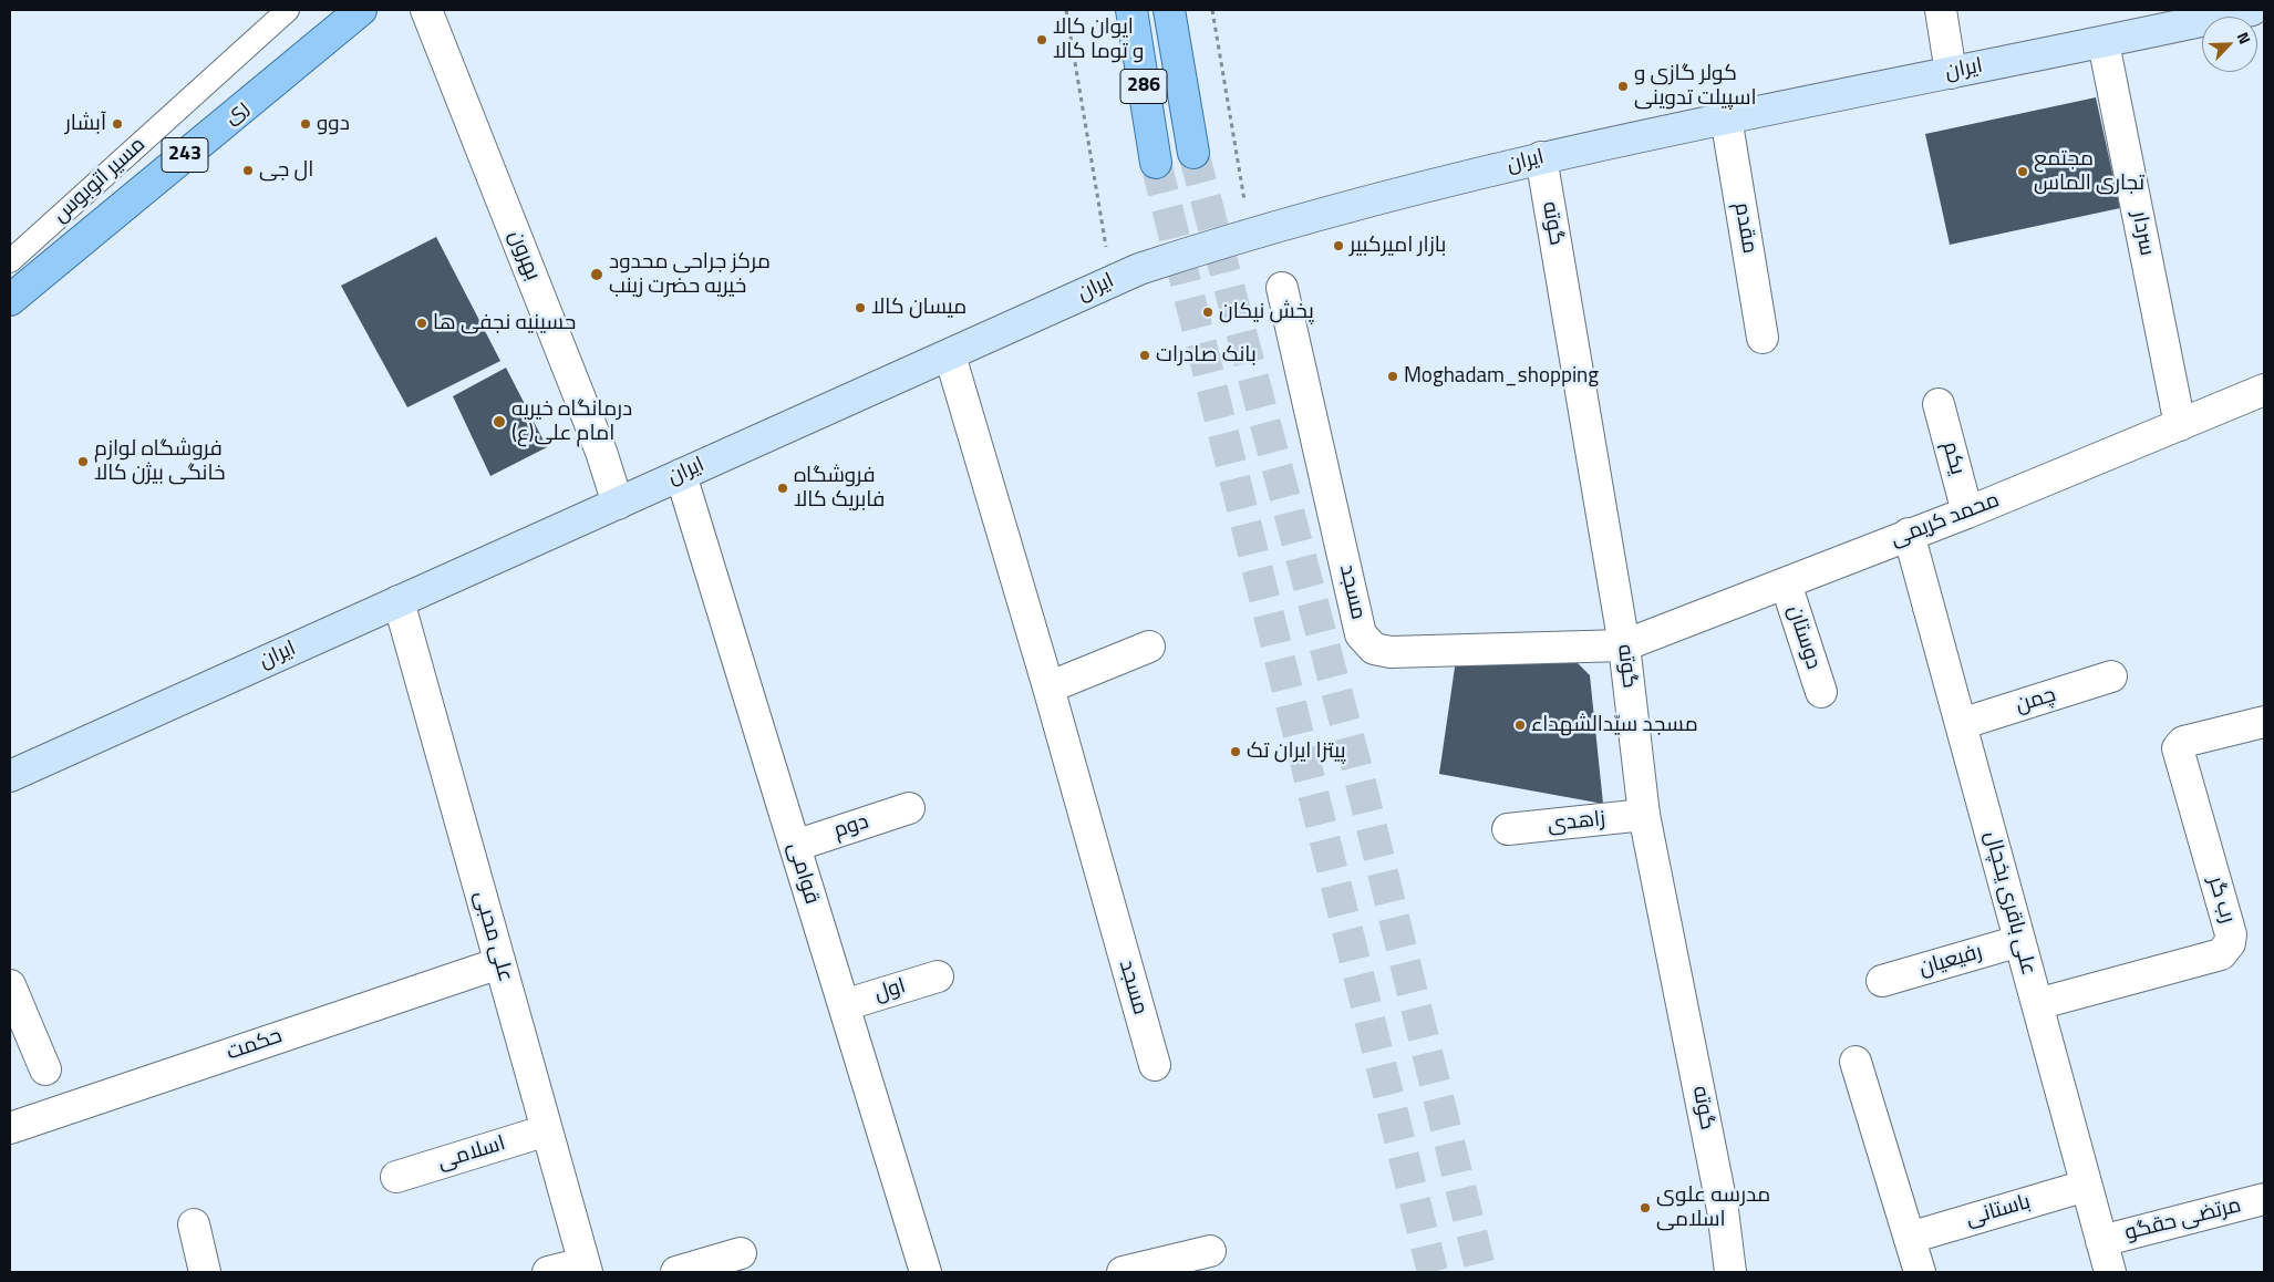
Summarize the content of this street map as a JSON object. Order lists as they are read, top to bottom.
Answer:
{
  "streets": {
    "main road": [
      "ایران",
      "286",
      "ری",
      "243"
    ],
    "street": [
      "گوته",
      "مقدم",
      "سردار",
      "بهرون",
      "یکم",
      "محمد کریمی",
      "مسجد",
      "دوستان",
      "چمن",
      "زاهدی",
      "دوم",
      "قوامی",
      "رب گر",
      "علی باقری یخچال",
      "علی محبی",
      "رفیعیان",
      "اول",
      "حکمت",
      "اسلامی",
      "باستانی",
      "مرتضی حقگو"
    ],
    "lane": ["مسیر اتوبوس"]
  },
  "crossings": [
    ["ایران", "گوته"],
    ["ایران", "مقدم"],
    ["ایران", "سردار"],
    ["ایران", "بهرون"],
    ["ایران", "مسجد"],
    ["ایران", "قوامی"],
    ["ایران", "علی محبی"],
    ["گوته", "محمد کریمی"],
    ["گوته", "مسجد"],
    ["گوته", "زاهدی"],
    ["سردار", "محمد کریمی"],
    ["یکم", "محمد کریمی"],
    ["محمد کریمی", "مسجد"],
    ["محمد کریمی", "دوستان"],
    ["محمد کریمی", "علی باقری یخچال"],
    ["چمن", "علی باقری یخچال"],
    ["دوم", "قوامی"],
    ["قوامی", "اول"],
    ["رب گر", "علی باقری یخچال"],
    ["علی باقری یخچال", "رفیعیان"],
    ["علی باقری یخچال", "باستانی"],
    ["علی باقری یخچال", "مرتضی حقگو"],
    ["علی محبی", "حکمت"],
    ["علی محبی", "اسلامی"]
  ],
  "places": [
    "ایوان کالا و توما کالا",
    "کولر گازی و اسپیلت تدوینی",
    "آبشار",
    "دوو",
    "ال جی",
    "مجتمع تجاری الماس",
    "بازار امیرکبیر",
    "مرکز جراحی محدود خیریه حضرت زینب",
    "میسان کالا",
    "پخش نیکان",
    "حسینیه نجفی ها",
    "بانک صادرات",
    "Moghadam_shopping",
    "درمانگاه خیریه امام علی(ع)",
    "فروشگاه لوازم خانگی بیژن کالا",
    "فروشگاه فابریک کالا",
    "مسجد سیّدالشهداء",
    "پیتزا ایران تک",
    "مدرسه علوی اسلامی"
  ],
  "north": "top right"
}
